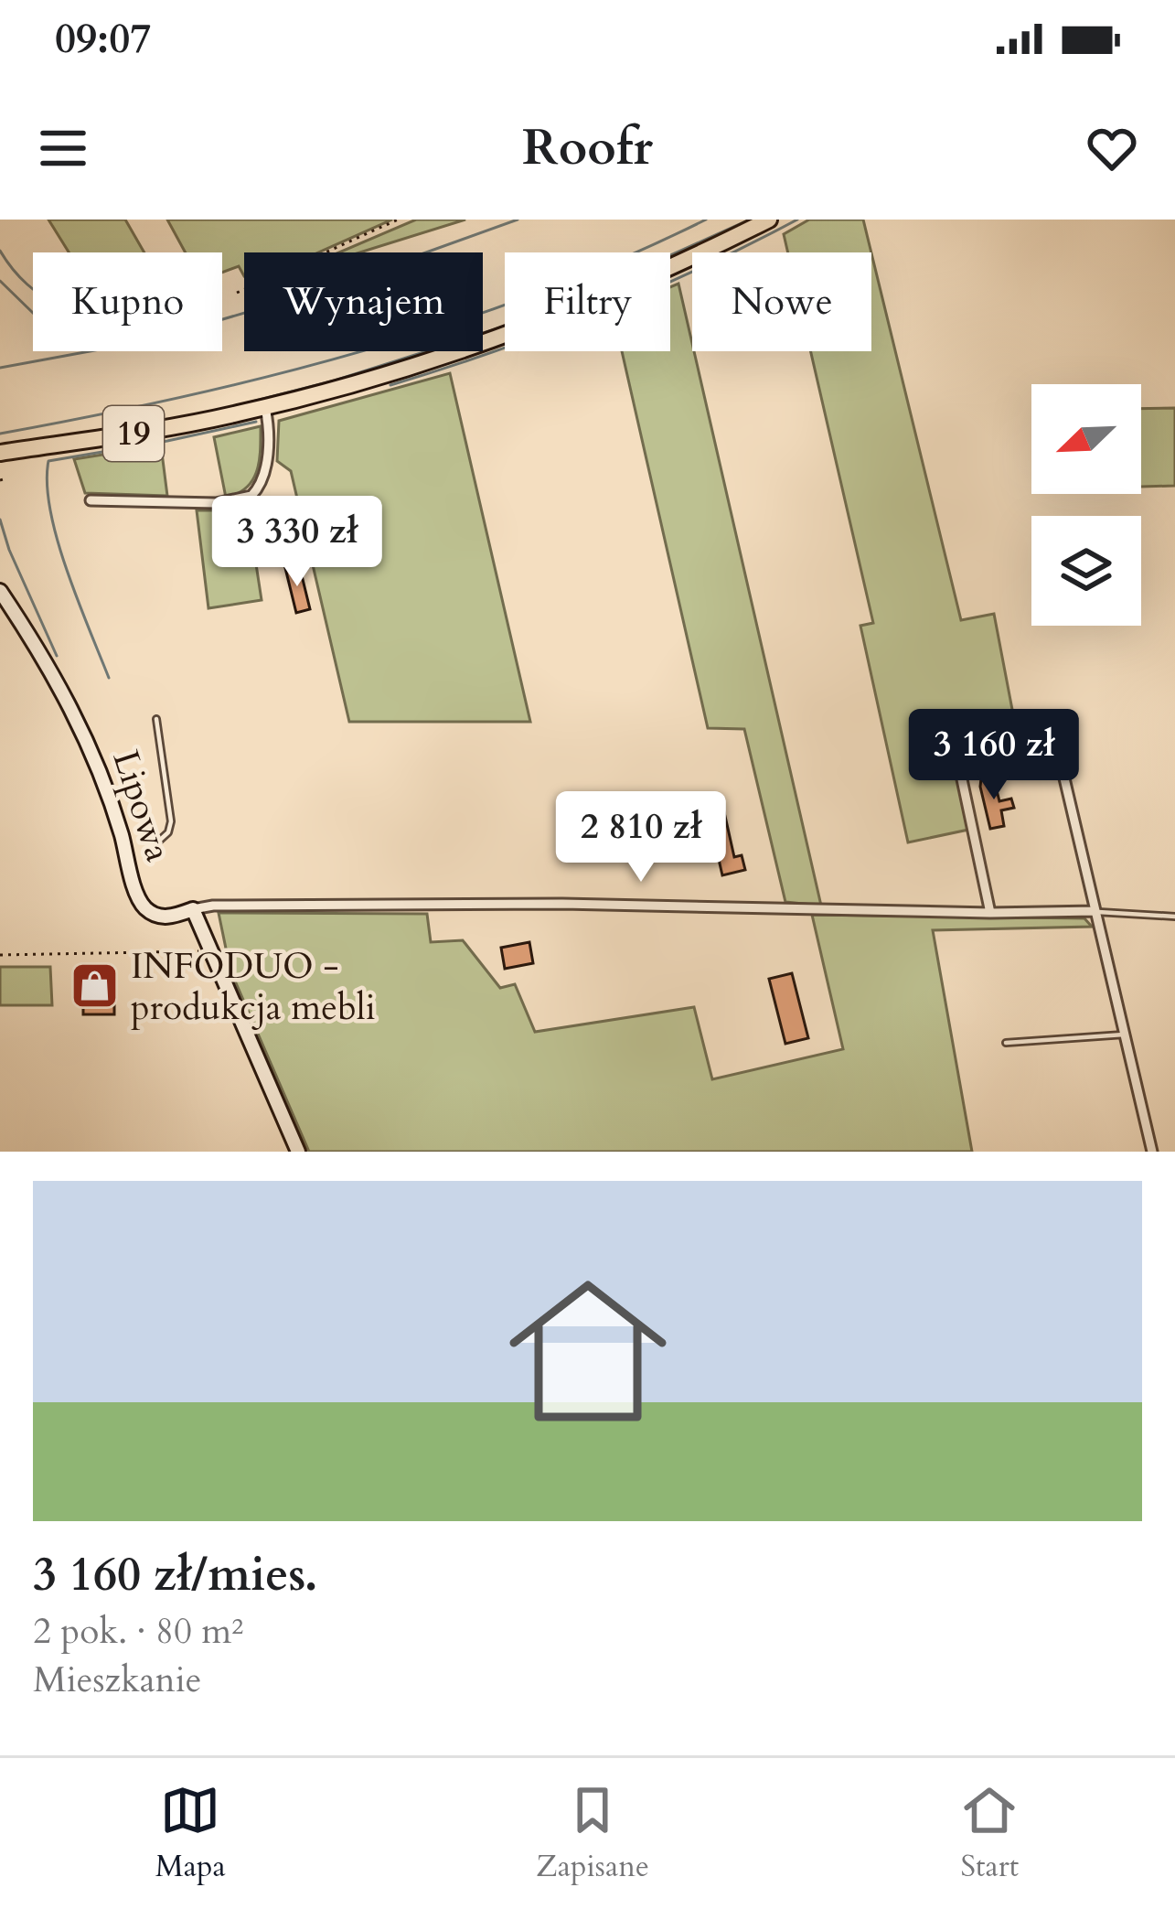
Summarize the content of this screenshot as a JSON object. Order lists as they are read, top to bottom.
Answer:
{
  "streets": {
    "highway": ["19"],
    "main road": ["Lipowa"]
  },
  "places": {
    "shop": ["INFODUO - produkcja mebli"]
  },
  "north": "bottom left",
  "page": {
    "status": "09:07",
    "header": "Roofr",
    "chip": [
      "Kupno",
      "Wynajem",
      "Filtry",
      "Nowe"
    ],
    "price": ["3 330 zł", "3 160 zł", "2 810 zł"],
    "list": [
      {
        "name": "3 160 zł/mies.",
        "note": "2 pok. · 80 m² · Mieszkanie"
      }
    ],
    "tabs": ["Mapa", "Zapisane", "Start"]
  }
}
